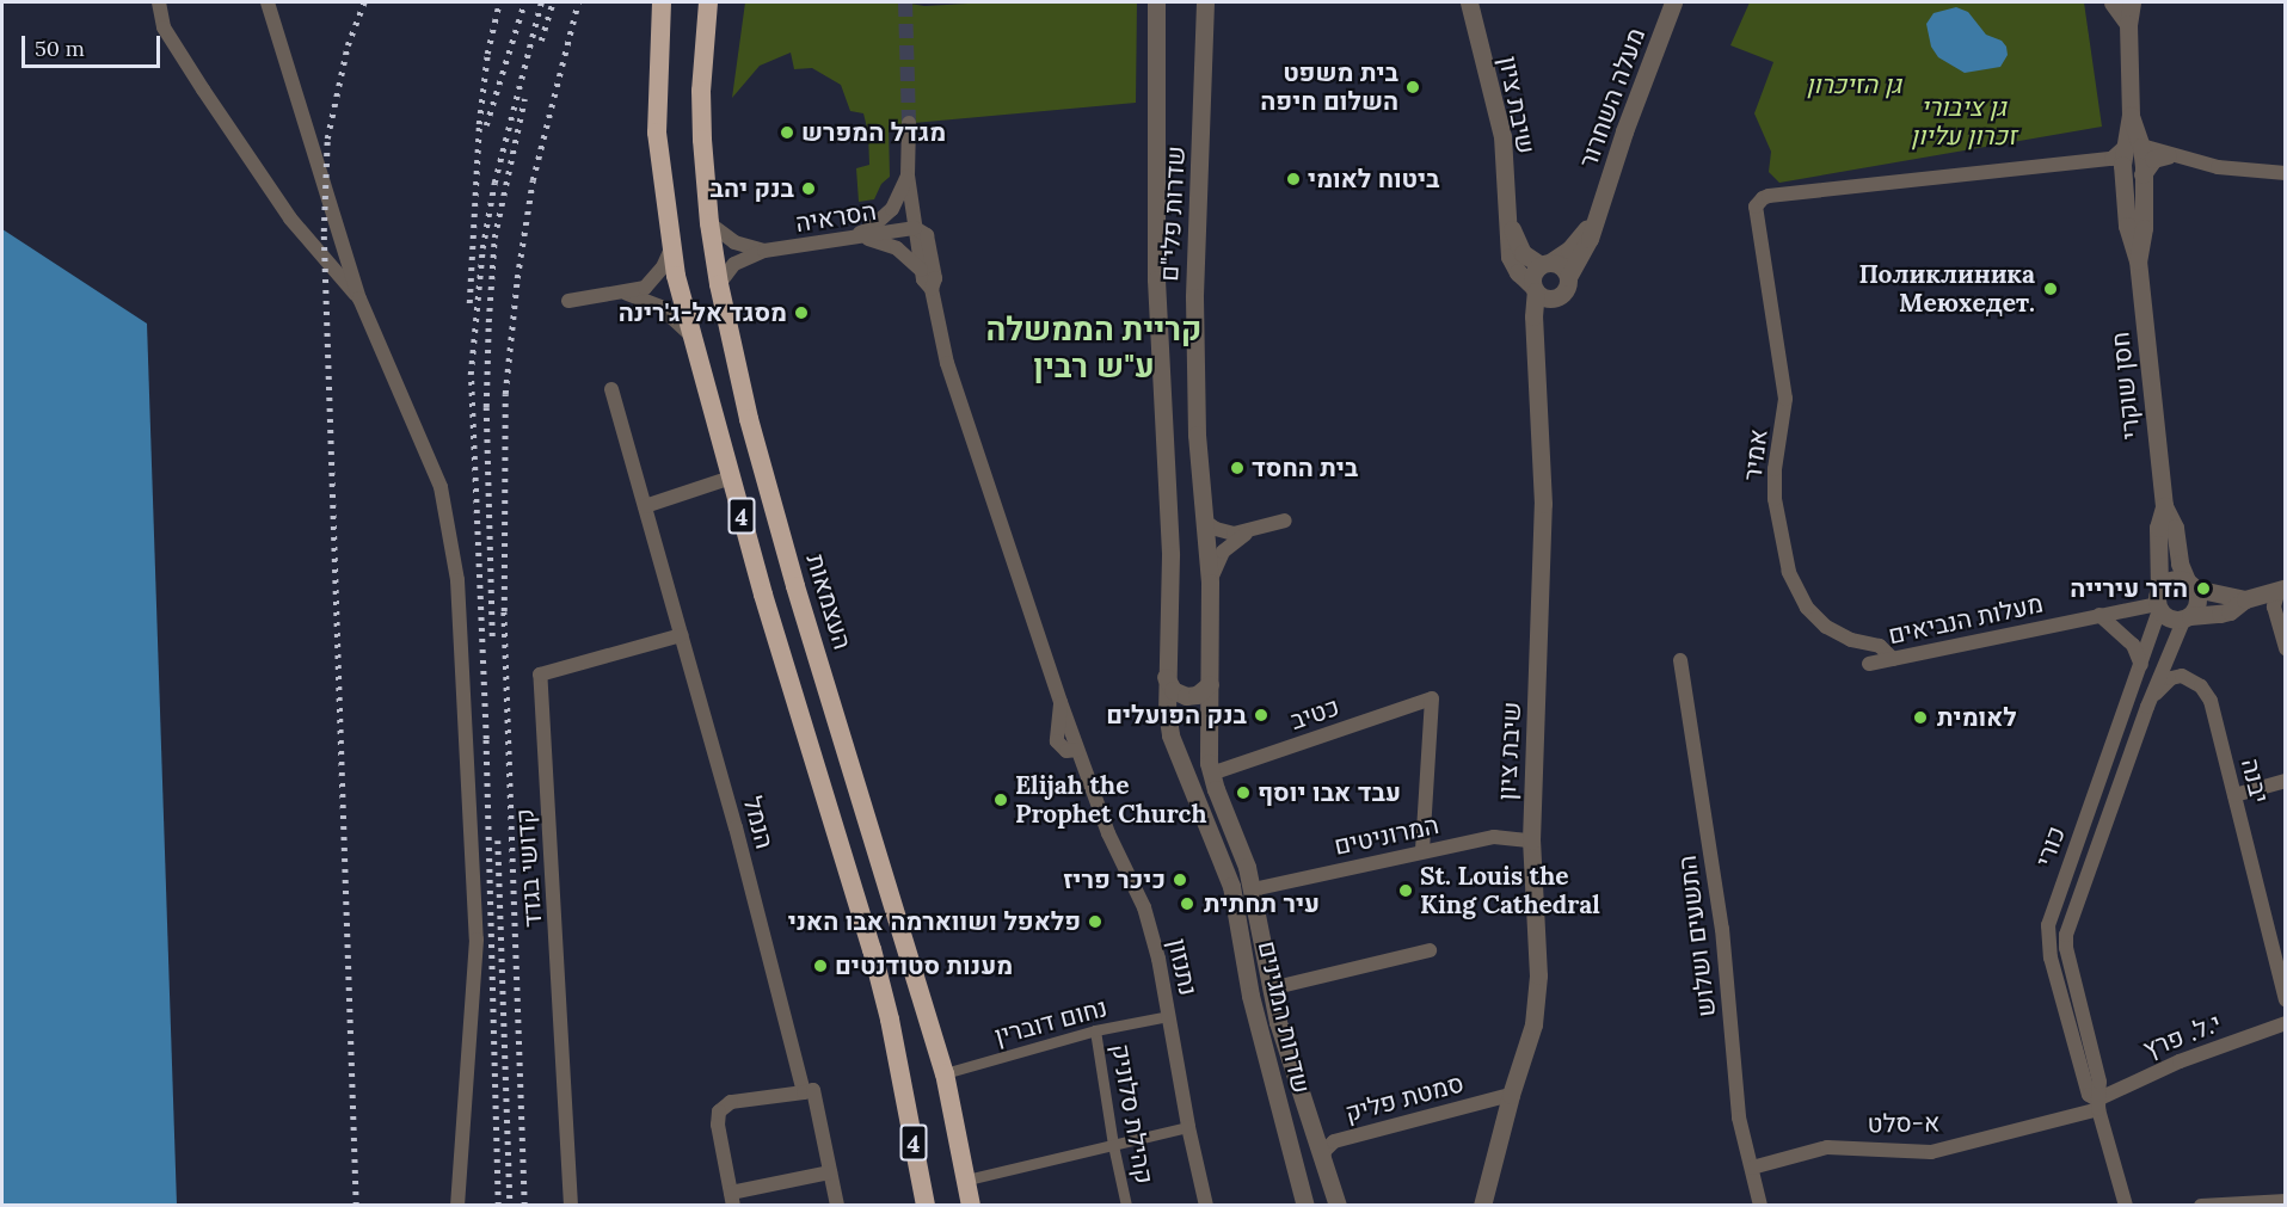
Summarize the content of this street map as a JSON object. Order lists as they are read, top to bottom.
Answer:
{
  "streets": {
    "highway": ["4", "העצמאות"],
    "street": [
      "מעלה השחרור",
      "שיבת ציון",
      "שדרות פלי\"ם",
      "הסראיה",
      "חסן שוקרי",
      "אמיר",
      "מעלות הנביאים",
      "כטיב",
      "יבנה",
      "הנמל",
      "המרוניטים",
      "כורי",
      "קדושי בגדד",
      "התשעים ושלוש",
      "נתנזון",
      "שדרות המגינים",
      "נחום דוברין",
      "י.ל. פרץ",
      "סמטת פליק",
      "קהילת סלוניק",
      "א-סלט"
    ]
  },
  "crossings": [
    ["מעלה השחרור", "שיבת ציון"],
    ["שיבת ציון", "המרוניטים"],
    ["שיבת ציון", "סמטת פליק"],
    ["שדרות פלי\"ם", "שדרות המגינים"],
    ["הסראיה", "העצמאות"],
    ["הסראיה", "נתנזון"],
    ["חסן שוקרי", "אמיר"],
    ["חסן שוקרי", "מעלות הנביאים"],
    ["חסן שוקרי", "כורי"],
    ["אמיר", "מעלות הנביאים"],
    ["העצמאות", "נחום דוברין"],
    ["מעלות הנביאים", "כורי"],
    ["כטיב", "המרוניטים"],
    ["כטיב", "שדרות המגינים"],
    ["יבנה", "כורי"],
    ["הנמל", "קדושי בגדד"],
    ["המרוניטים", "שדרות המגינים"],
    ["כורי", "י.ל. פרץ"],
    ["כורי", "א-סלט"],
    ["התשעים ושלוש", "א-סלט"],
    ["נתנזון", "נחום דוברין"],
    ["שדרות המגינים", "סמטת פליק"],
    ["נחום דוברין", "קהילת סלוניק"],
    ["י.ל. פרץ", "א-סלט"]
  ],
  "districts": ["קריית הממשלה ע\"ש רבין"],
  "parks": ["גן הזיכרון", "גן ציבורי זכרון עליון"],
  "places": [
    "בית משפט השלום חיפה",
    "מגדל המפרש",
    "ביטוח לאומי",
    "בנק יהב",
    "Поликлиника Меюхедет.",
    "מסגד אל-ג'רינה",
    "בית החסד",
    "הדר עירייה",
    "בנק הפועלים",
    "לאומית",
    "עבד אבו יוסף",
    "Elijah the Prophet Church",
    "כיכר פריז",
    "St. Louis the King Cathedral",
    "עיר תחתית",
    "פלאפל ושווארמה אבו האני",
    "מענות סטודנטים"
  ],
  "scale_bar": "50 m"
}
